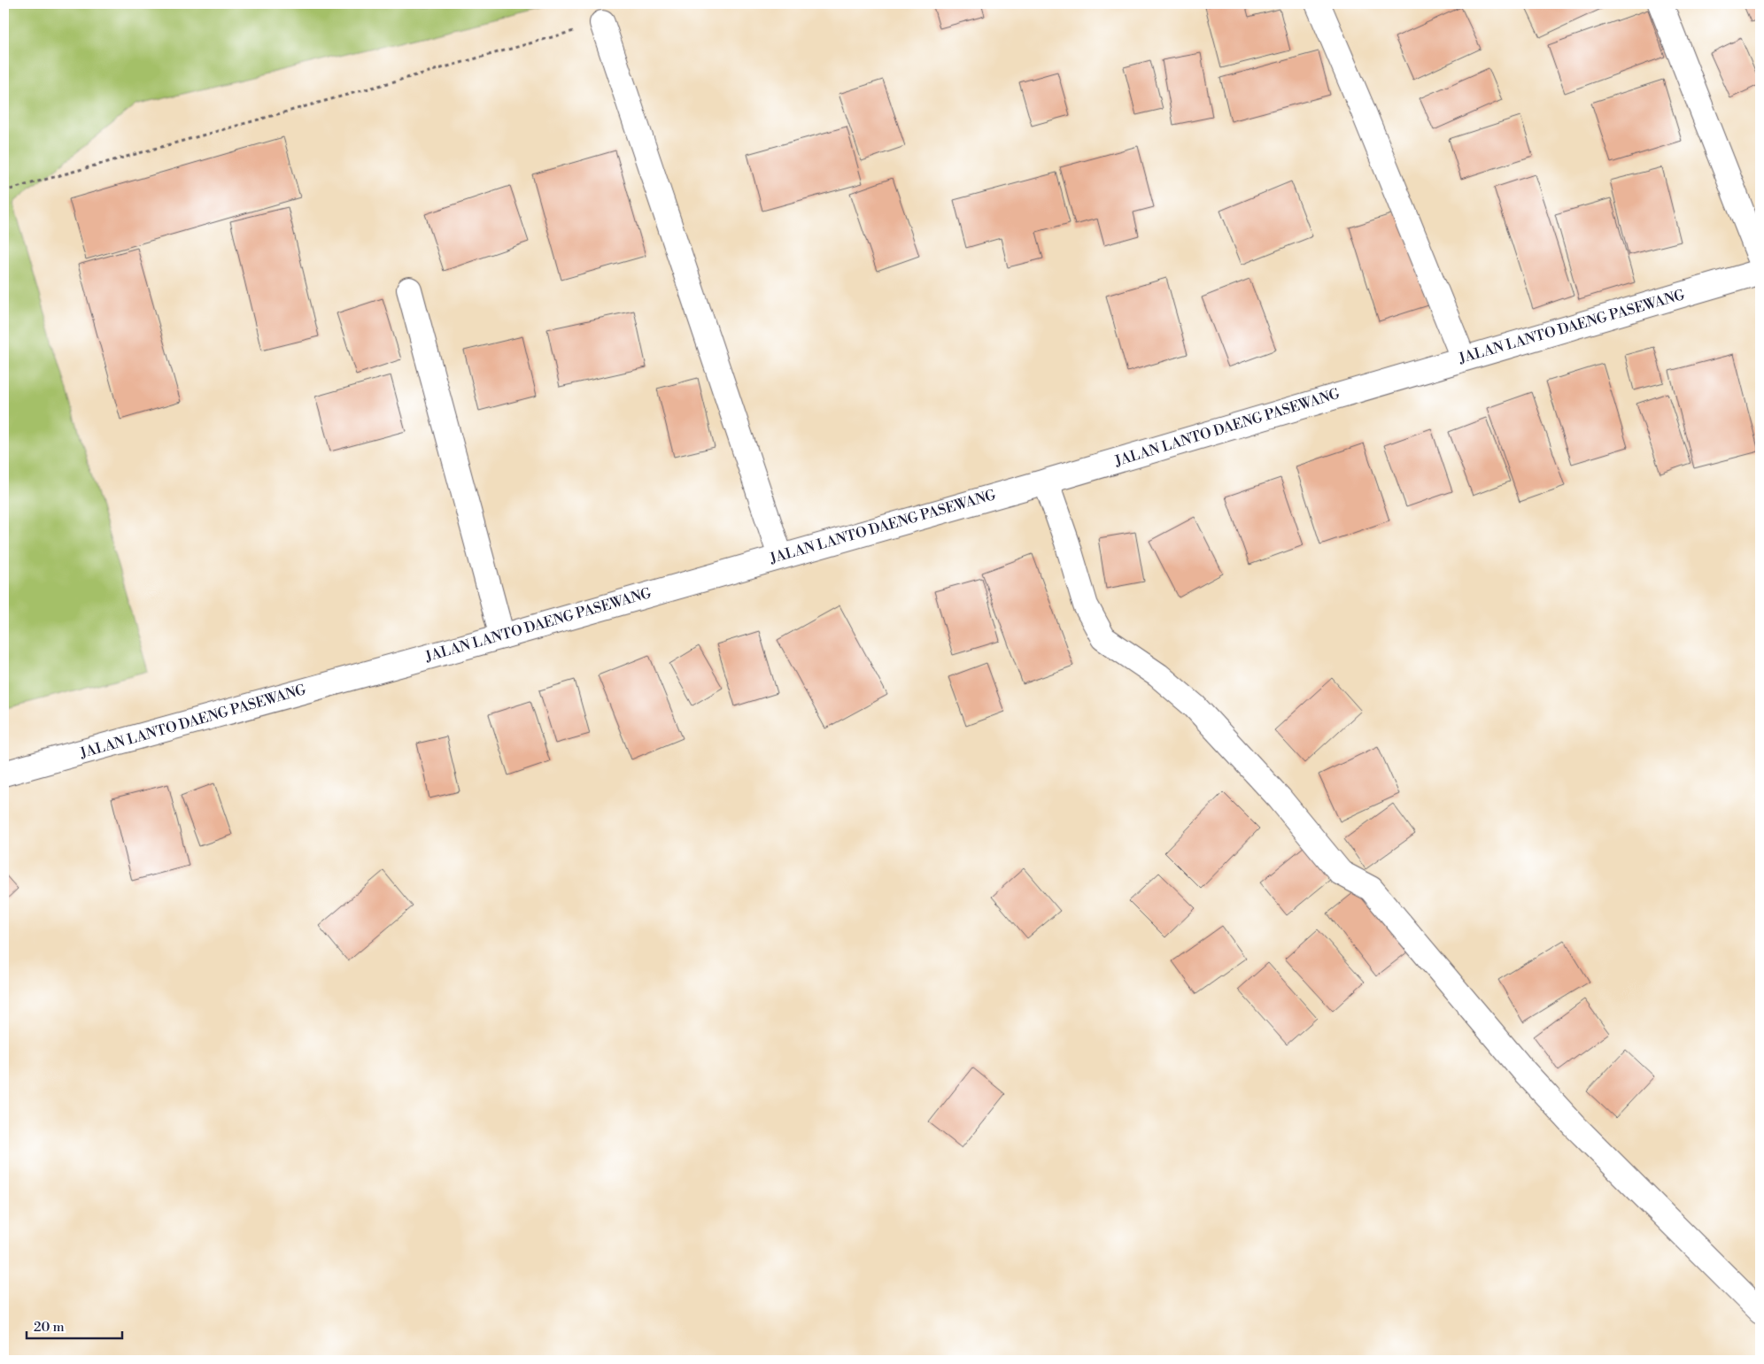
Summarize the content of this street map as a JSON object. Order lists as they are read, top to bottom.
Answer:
{
  "streets": {
    "main road": ["JALAN LANTO DAENG PASEWANG"]
  },
  "scale_bar": "20 m"
}
